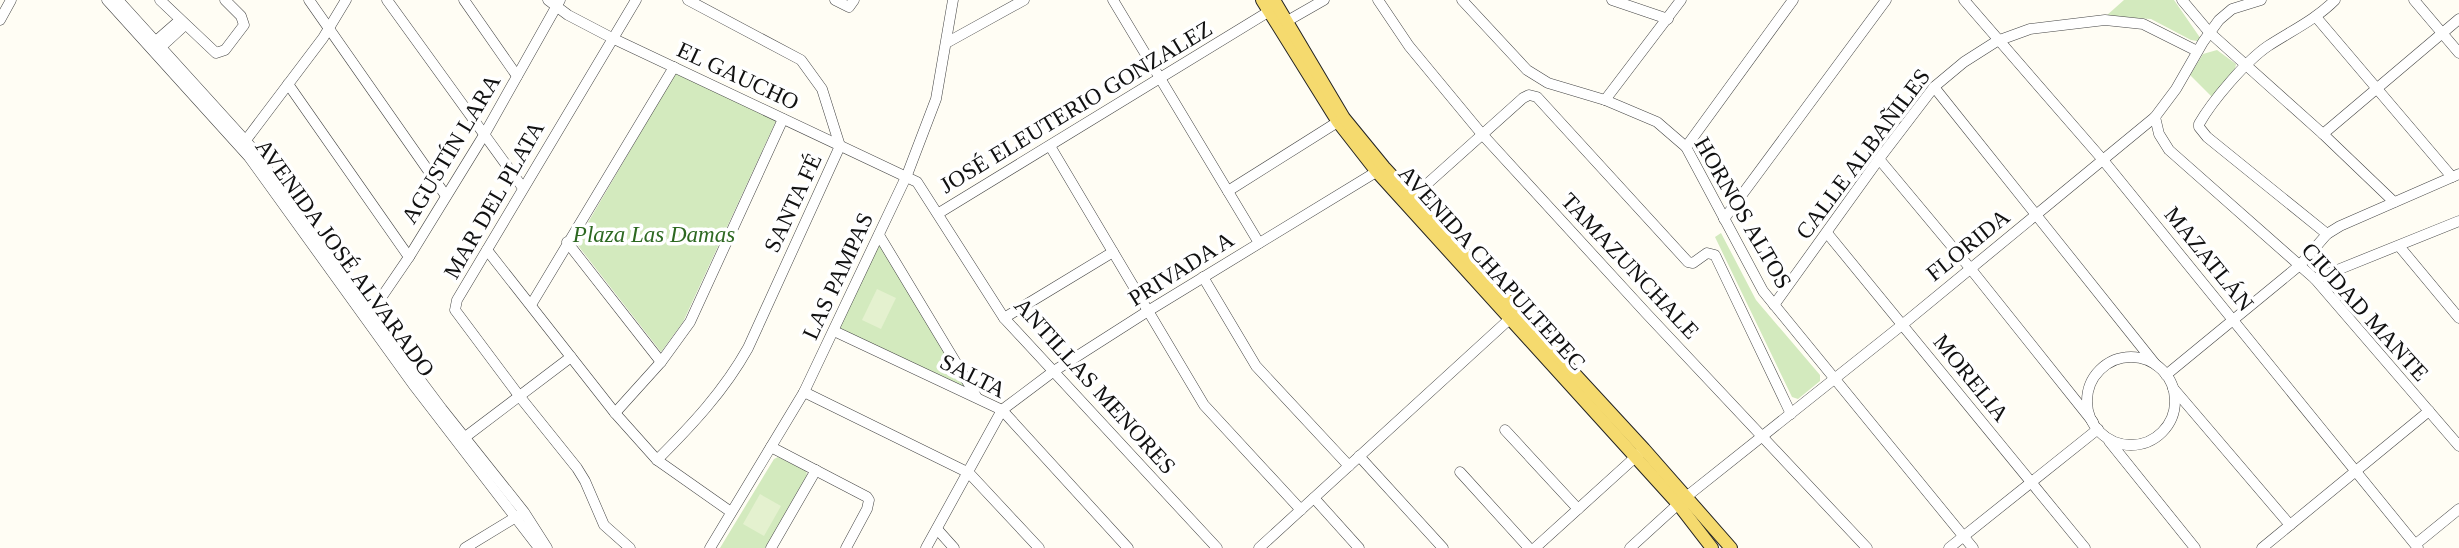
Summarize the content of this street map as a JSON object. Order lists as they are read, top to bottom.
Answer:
{
  "streets": {
    "main road": ["AVENIDA CHAPULTEPEC"],
    "street": [
      "EL GAUCHO",
      "JOSÉ ELEUTERIO GONZALEZ",
      "AGUSTÍN LARA",
      "CALLE ALBAÑILES",
      "MAR DEL PLATA",
      "SANTA FÉ",
      "HORNOS ALTOS",
      "FLORIDA",
      "AVENIDA JOSÉ ALVARADO",
      "MAZATLÁN",
      "TAMAZUNCHALE",
      "PRIVADA A",
      "LAS PAMPAS",
      "CIUDAD MANTE",
      "SALTA",
      "MORELIA",
      "ANTILLAS MENORES"
    ]
  },
  "crossings": [
    ["EL GAUCHO", "AGUSTÍN LARA"],
    ["EL GAUCHO", "MAR DEL PLATA"],
    ["EL GAUCHO", "SANTA FÉ"],
    ["EL GAUCHO", "LAS PAMPAS"],
    ["EL GAUCHO", "ANTILLAS MENORES"],
    ["JOSÉ ELEUTERIO GONZALEZ", "AVENIDA CHAPULTEPEC"],
    ["JOSÉ ELEUTERIO GONZALEZ", "ANTILLAS MENORES"],
    ["AGUSTÍN LARA", "AVENIDA JOSÉ ALVARADO"],
    ["CALLE ALBAÑILES", "HORNOS ALTOS"],
    ["CALLE ALBAÑILES", "FLORIDA"],
    ["CALLE ALBAÑILES", "MAZATLÁN"],
    ["CALLE ALBAÑILES", "MORELIA"],
    ["HORNOS ALTOS", "FLORIDA"],
    ["HORNOS ALTOS", "TAMAZUNCHALE"],
    ["FLORIDA", "MAZATLÁN"],
    ["FLORIDA", "TAMAZUNCHALE"],
    ["FLORIDA", "AVENIDA CHAPULTEPEC"],
    ["FLORIDA", "CIUDAD MANTE"],
    ["FLORIDA", "MORELIA"],
    ["AVENIDA CHAPULTEPEC", "PRIVADA A"],
    ["PRIVADA A", "SALTA"],
    ["PRIVADA A", "ANTILLAS MENORES"],
    ["LAS PAMPAS", "SALTA"],
    ["LAS PAMPAS", "ANTILLAS MENORES"]
  ],
  "parks": ["Plaza Las Damas"]
}
